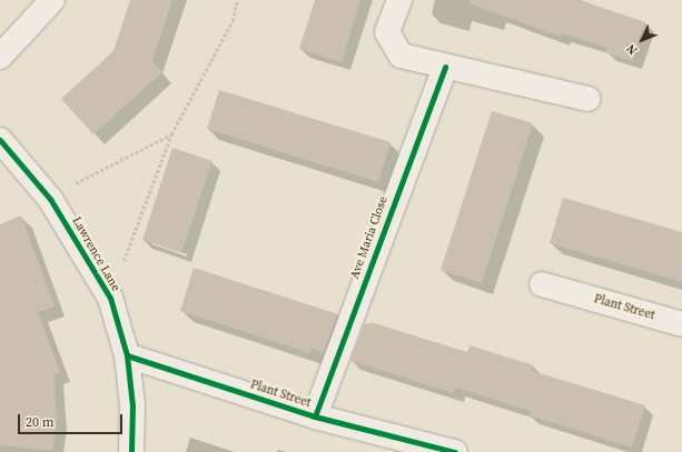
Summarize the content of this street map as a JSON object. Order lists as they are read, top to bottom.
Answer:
{
  "streets": {
    "street": ["Ave Maria Close", "Lawrence Lane", "Plant Street"]
  },
  "crossings": [
    ["Ave Maria Close", "Plant Street"],
    ["Lawrence Lane", "Plant Street"]
  ],
  "scale_bar": "20 m",
  "north": "bottom left"
}
